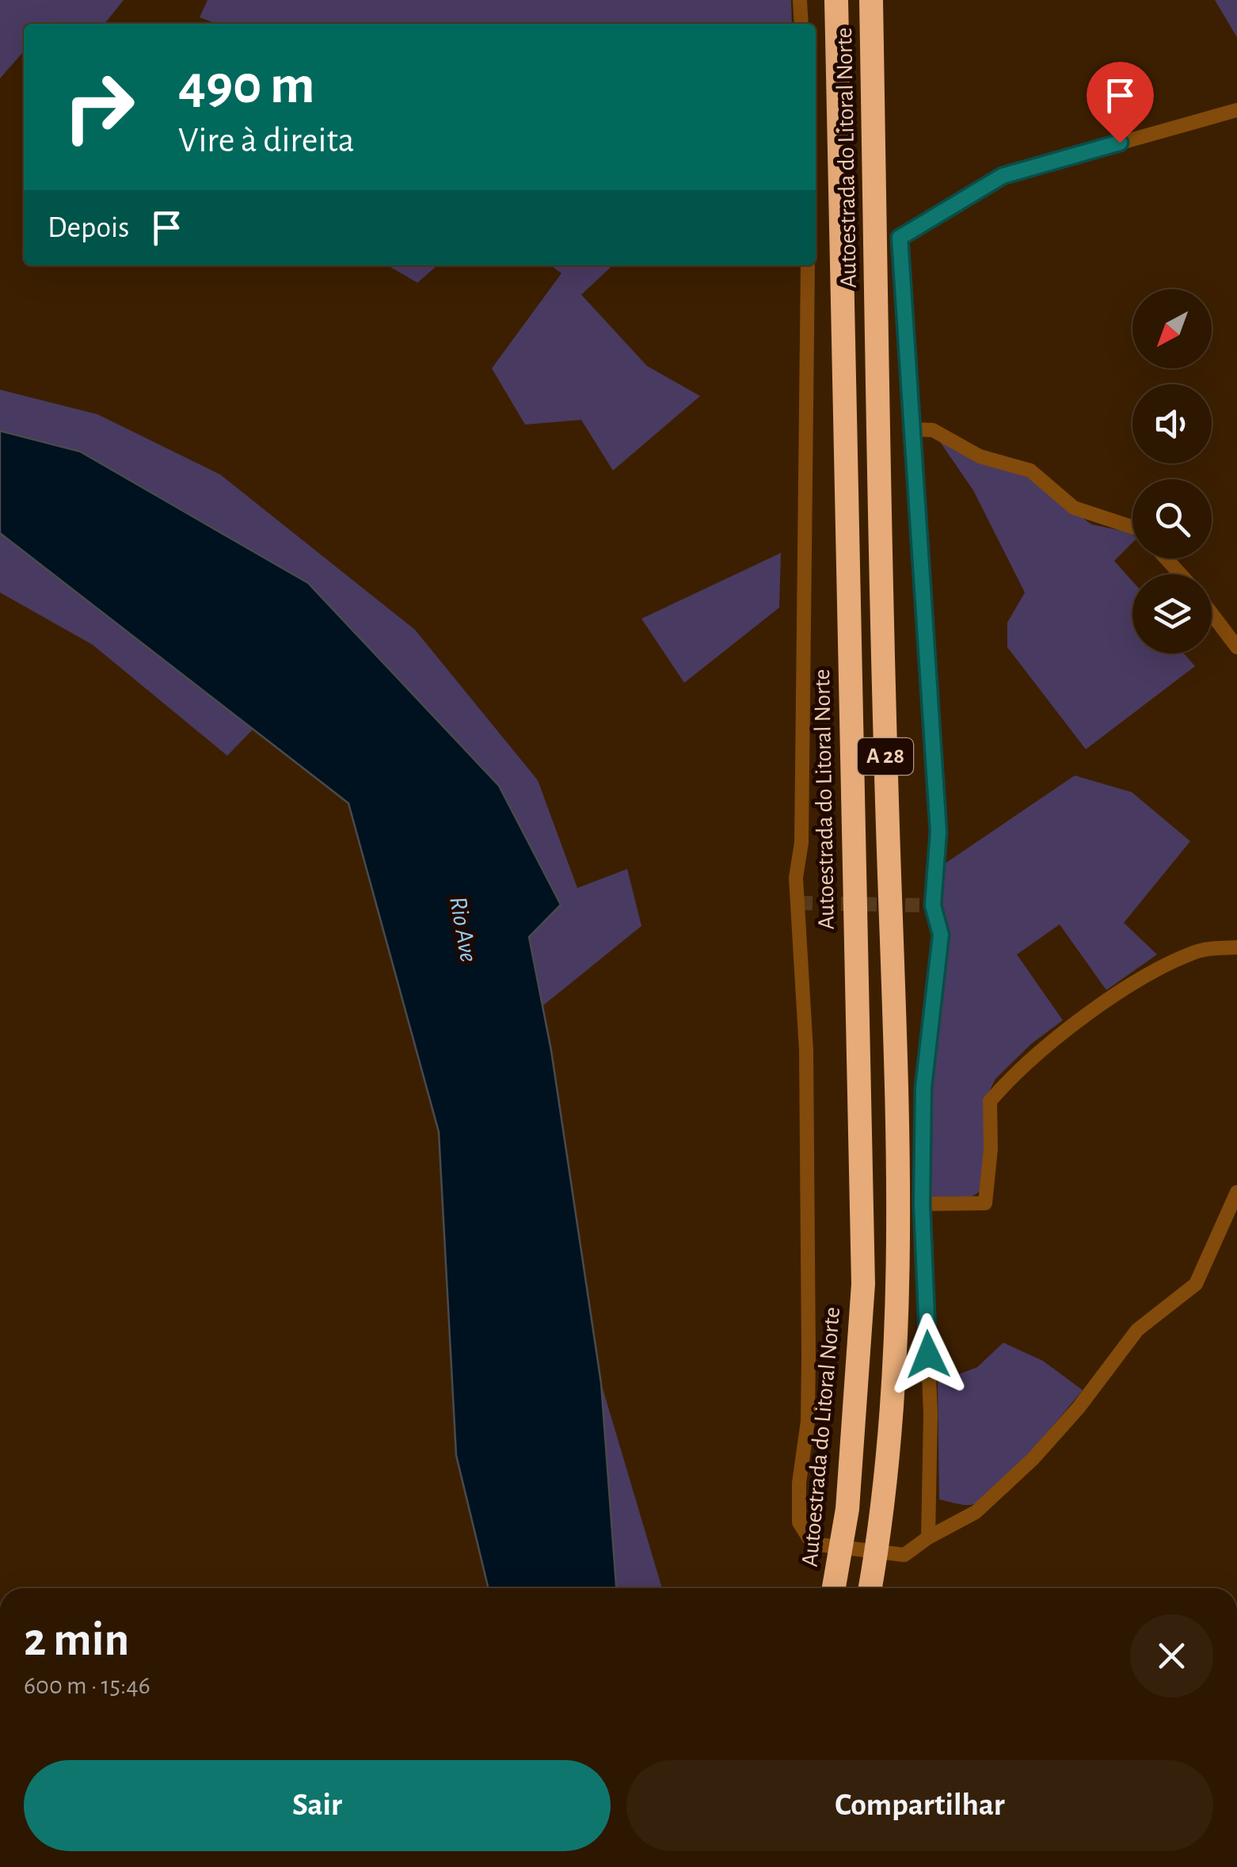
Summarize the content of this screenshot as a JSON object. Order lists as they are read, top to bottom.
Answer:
{
  "streets": {
    "highway": ["Autoestrada do Litoral Norte", "A 28"]
  },
  "water": ["Rio Ave"],
  "north": "bottom left",
  "page": {
    "turn": ["490 m", "Vire à direita"],
    "then": "Depois",
    "heading": ["2 min", "600 m · 15:46"],
    "buttons": ["Sair", "Compartilhar"]
  }
}
